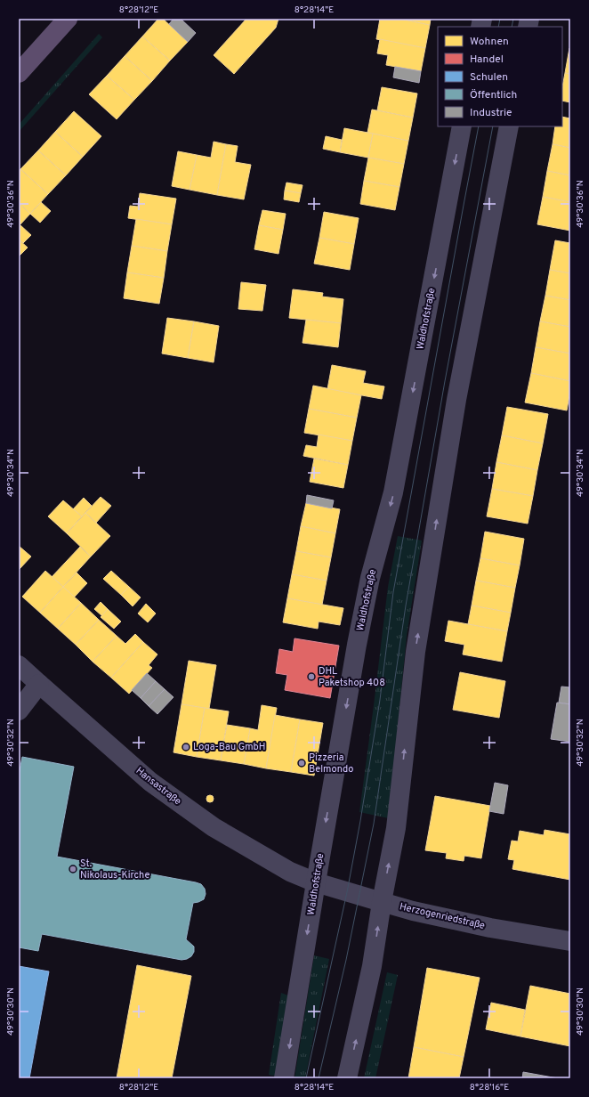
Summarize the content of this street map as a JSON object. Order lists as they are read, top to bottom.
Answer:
{
  "streets": {
    "street": ["Waldhofstraße", "Hansastraße", "Herzogenriedstraße"]
  },
  "crossings": [
    ["Waldhofstraße", "Hansastraße"],
    ["Waldhofstraße", "Herzogenriedstraße"],
    ["Hansastraße", "Herzogenriedstraße"]
  ],
  "places": [
    "DHL Paketshop 408",
    "Loga-Bau GmbH",
    "Pizzeria Belmondo",
    "St. Nikolaus-Kirche"
  ],
  "legend": [
    "Wohnen",
    "Handel",
    "Schulen",
    "Öffentlich",
    "Industrie"
  ],
  "coordinates": [
    "8°28'12\"E",
    "8°28'14\"E",
    "49°30'36\"N",
    "49°30'34\"N",
    "49°30'32\"N",
    "49°30'30\"N",
    "8°28'16\"E"
  ]
}
